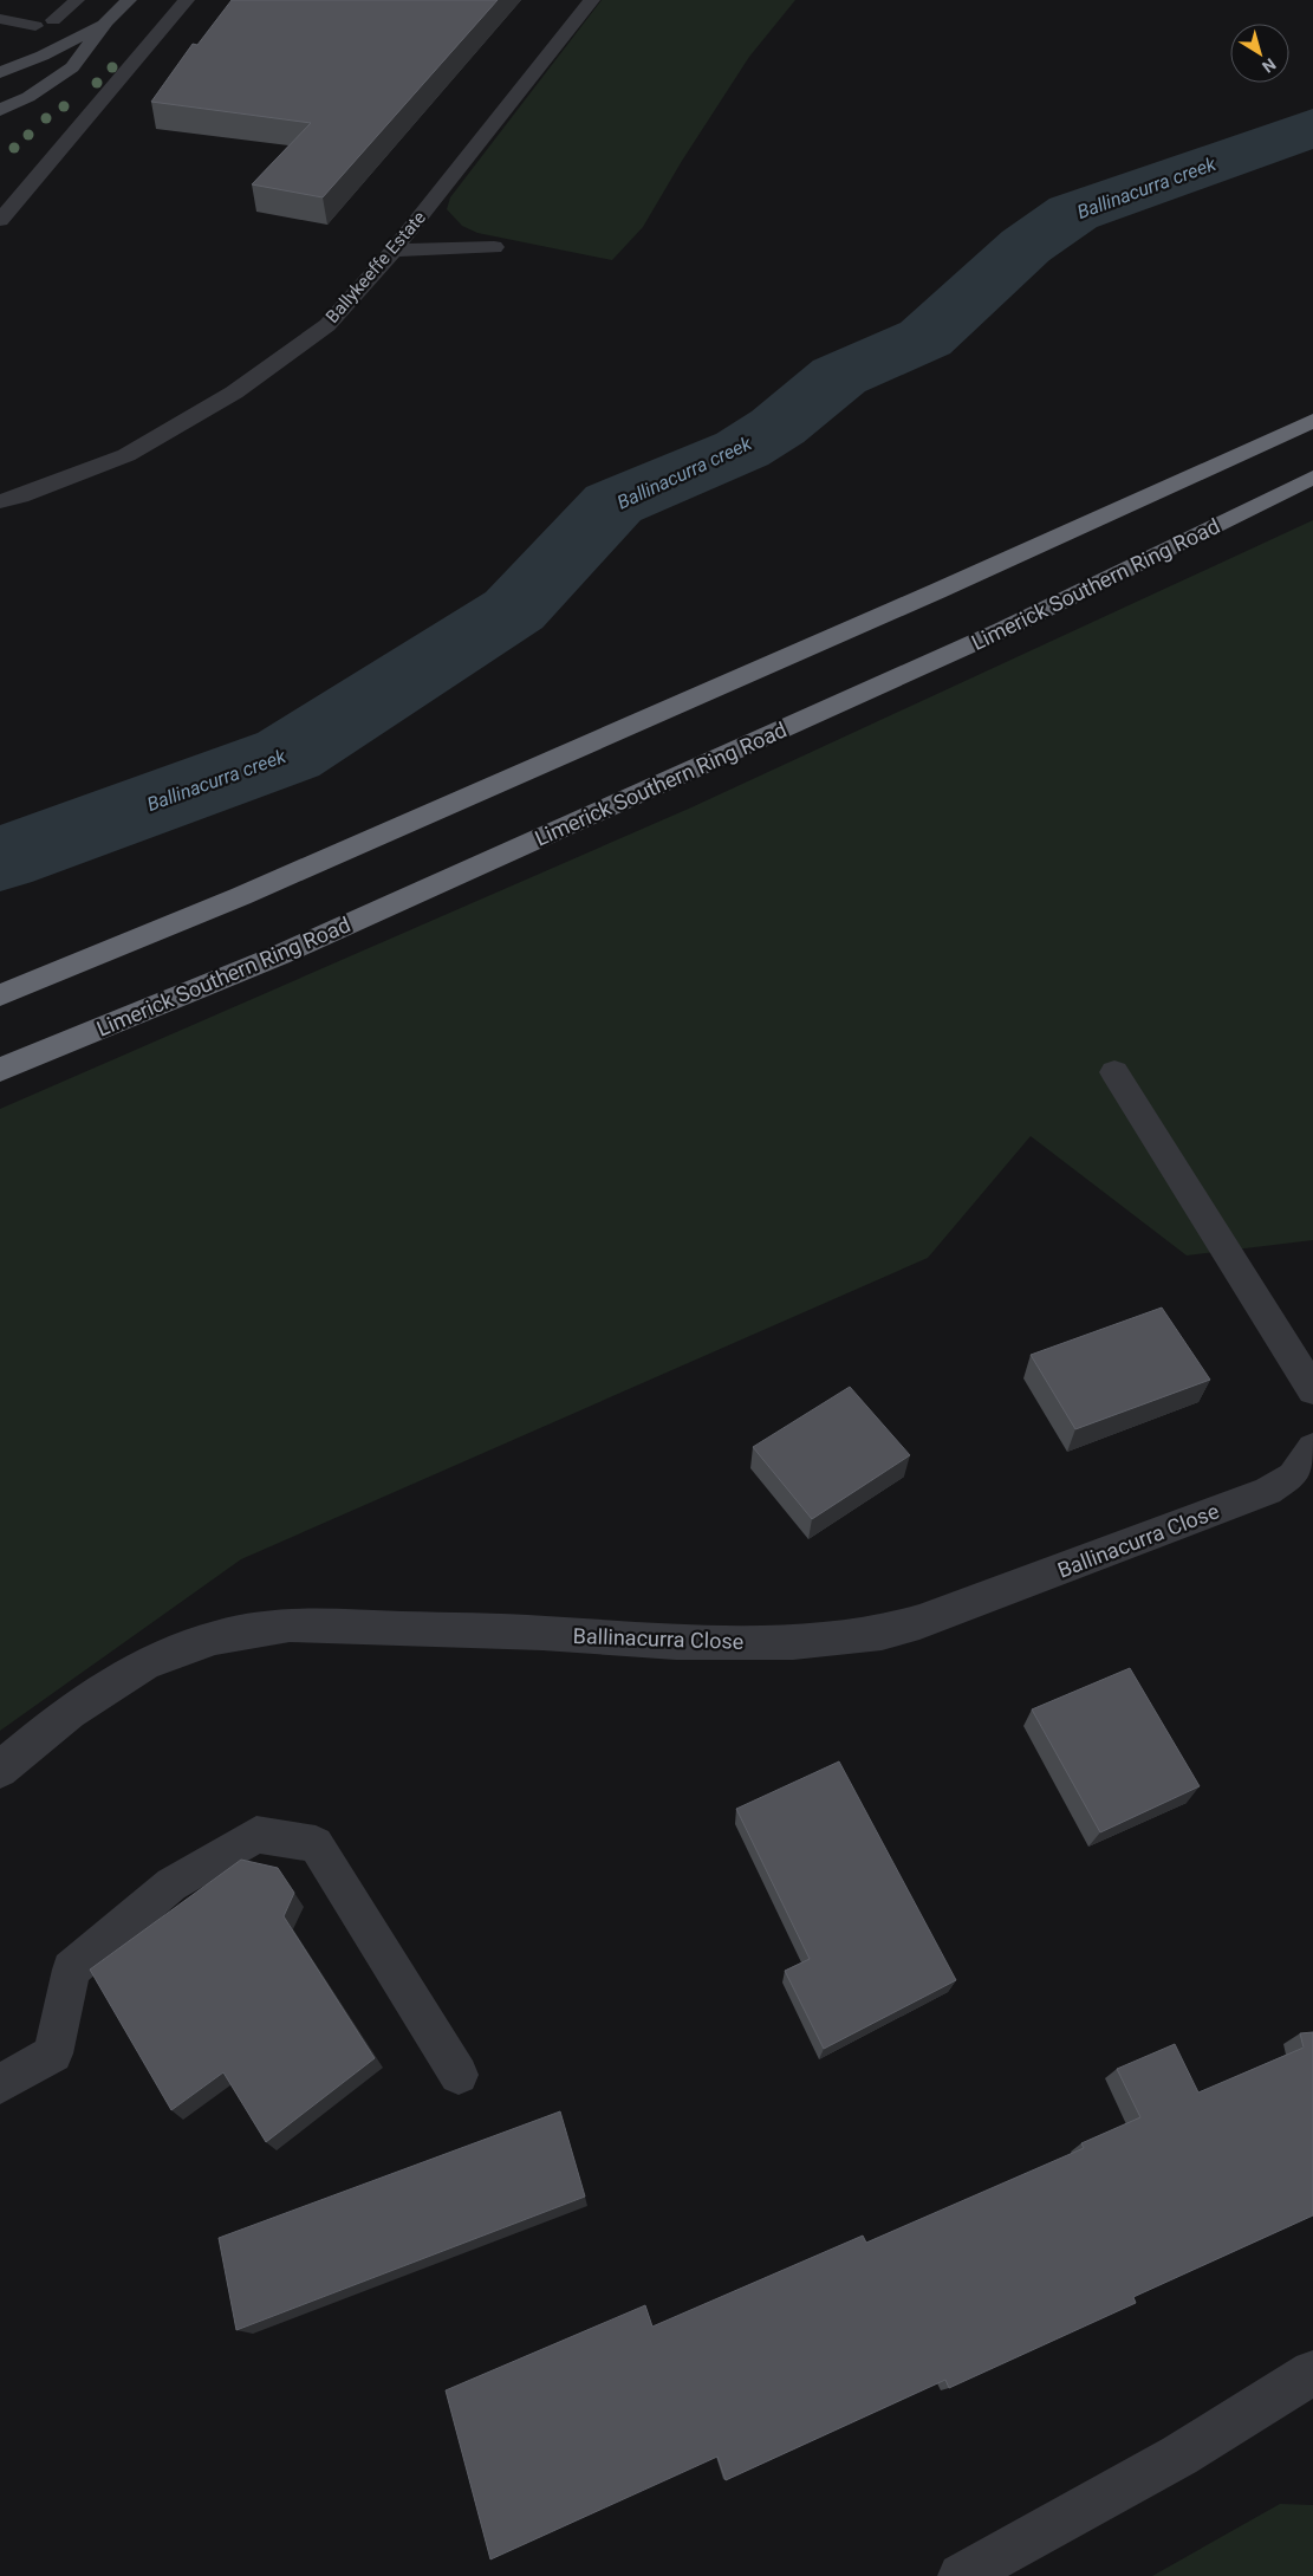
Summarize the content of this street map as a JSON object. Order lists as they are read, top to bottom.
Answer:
{
  "streets": {
    "highway": ["Limerick Southern Ring Road"],
    "street": ["Ballykeeffe Estate", "Ballinacurra Close"]
  },
  "water": ["Ballinacurra creek"],
  "north": "bottom right"
}
